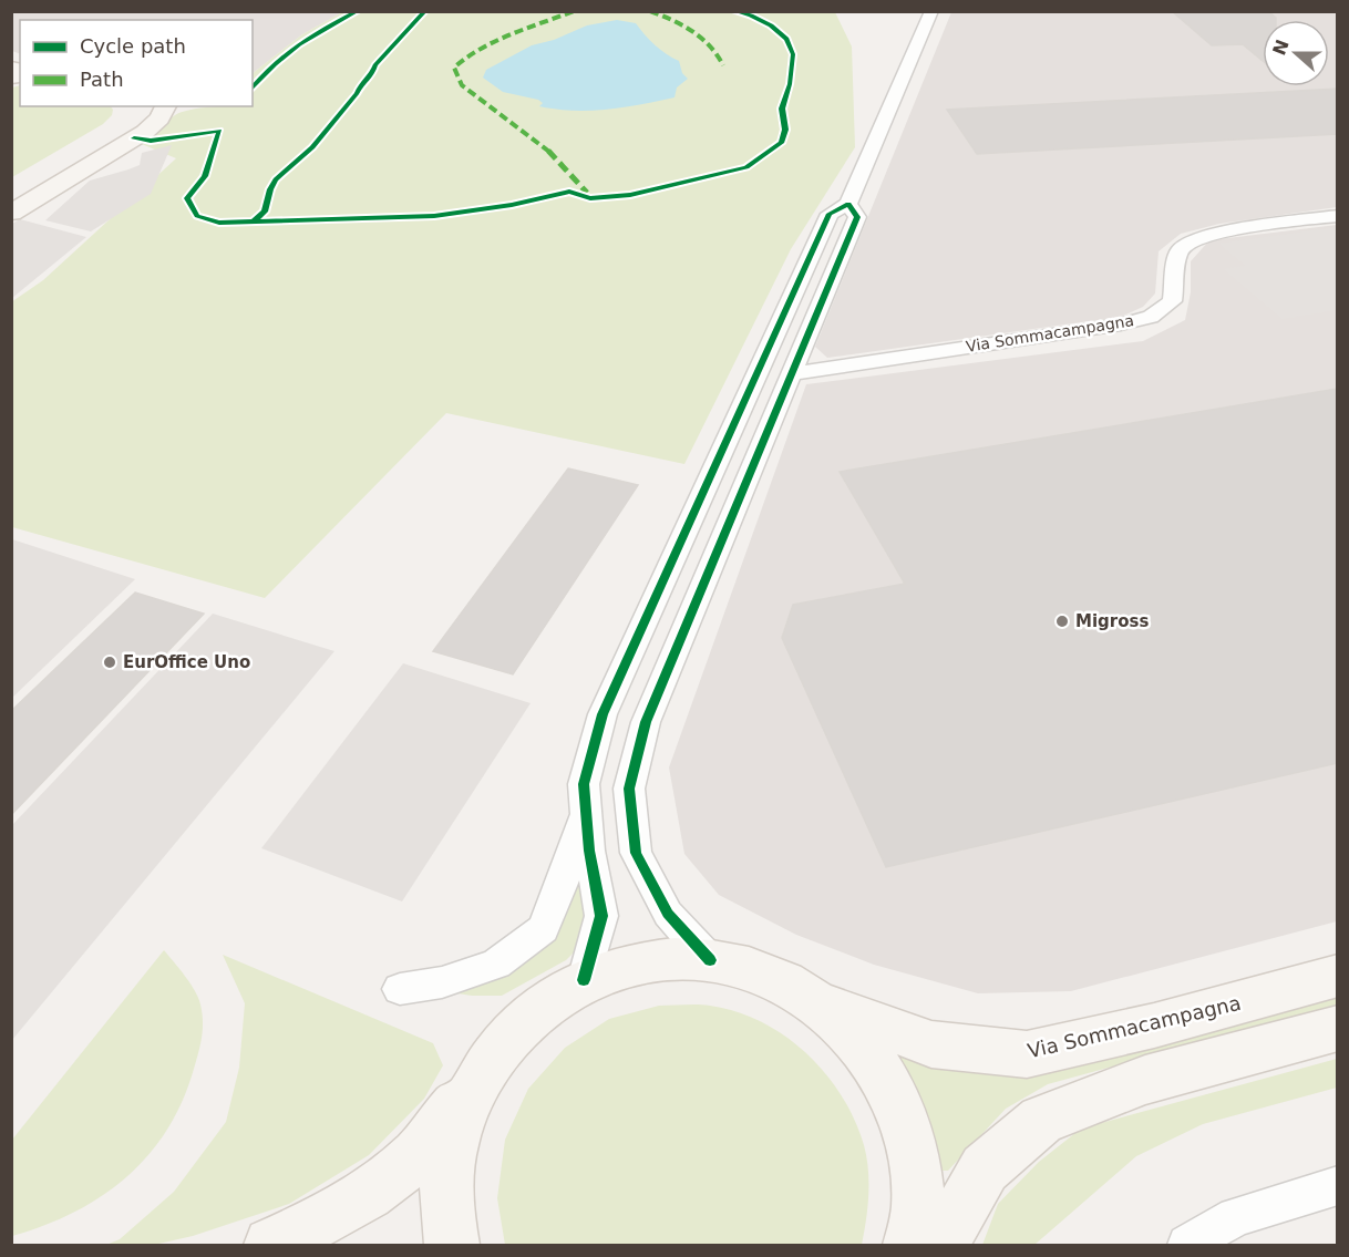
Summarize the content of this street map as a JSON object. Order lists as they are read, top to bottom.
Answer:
{
  "streets": {
    "street": ["Via Sommacampagna"]
  },
  "places": ["Migross", "EurOffice Uno"],
  "legend": ["Cycle path", "Path"],
  "north": "left"
}
